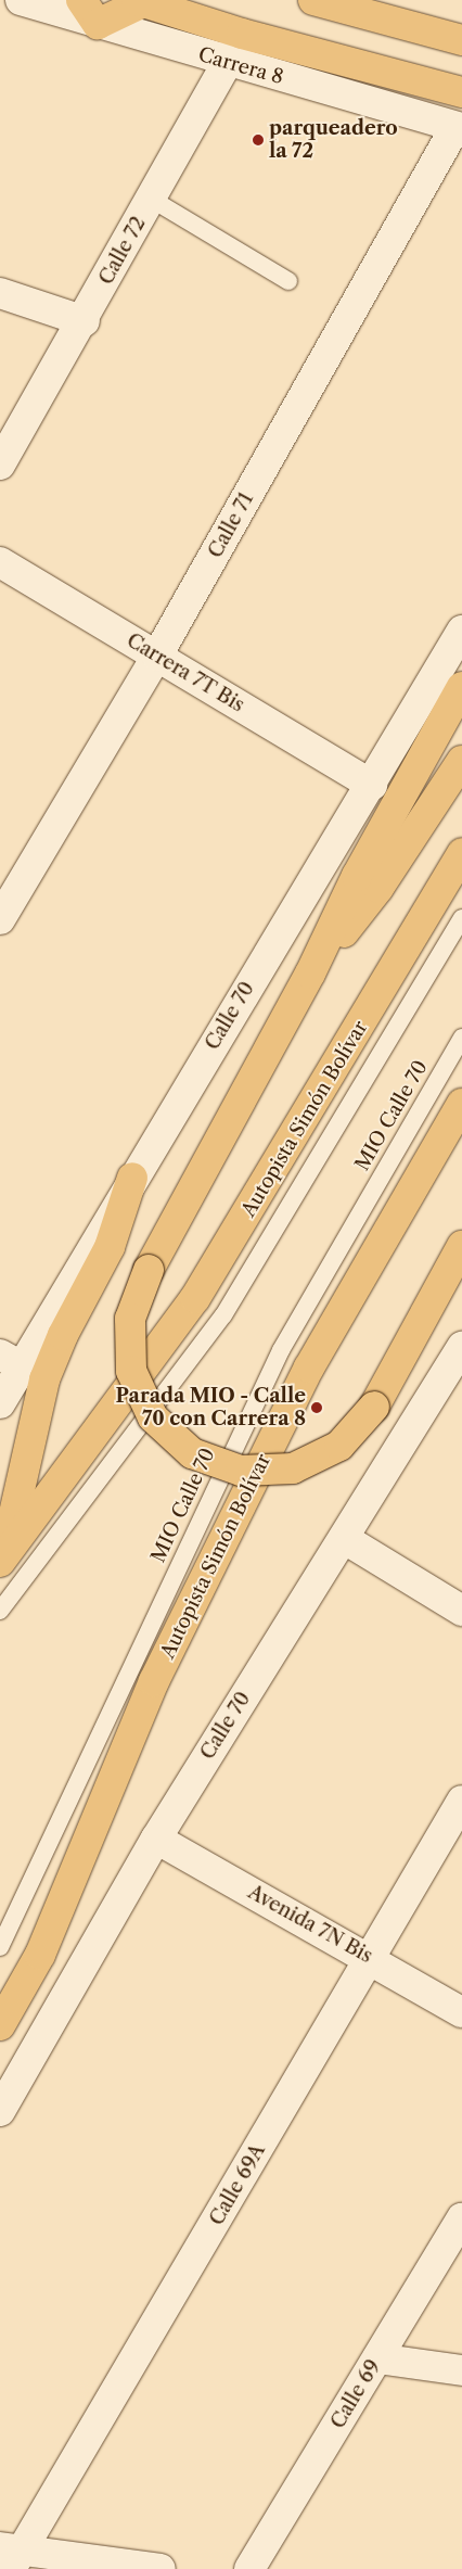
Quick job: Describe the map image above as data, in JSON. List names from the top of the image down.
{
  "streets": {
    "main road": ["Carrera 8", "Autopista Simón Bolívar"],
    "street": [
      "Calle 72",
      "Calle 71",
      "Carrera 7T Bis",
      "Calle 70",
      "Avenida 7N Bis",
      "Calle 69A",
      "Calle 69"
    ],
    "lane": ["MIO Calle 70"]
  },
  "crossings": [
    ["Carrera 8", "Calle 72"],
    ["Carrera 8", "Calle 71"],
    ["Calle 71", "Carrera 7T Bis"],
    ["Carrera 7T Bis", "Calle 70"],
    ["Calle 70", "Avenida 7N Bis"],
    ["Avenida 7N Bis", "Calle 69A"]
  ],
  "places": ["parqueadero la 72", "Parada MIO - Calle 70 con Carrera 8"]
}
